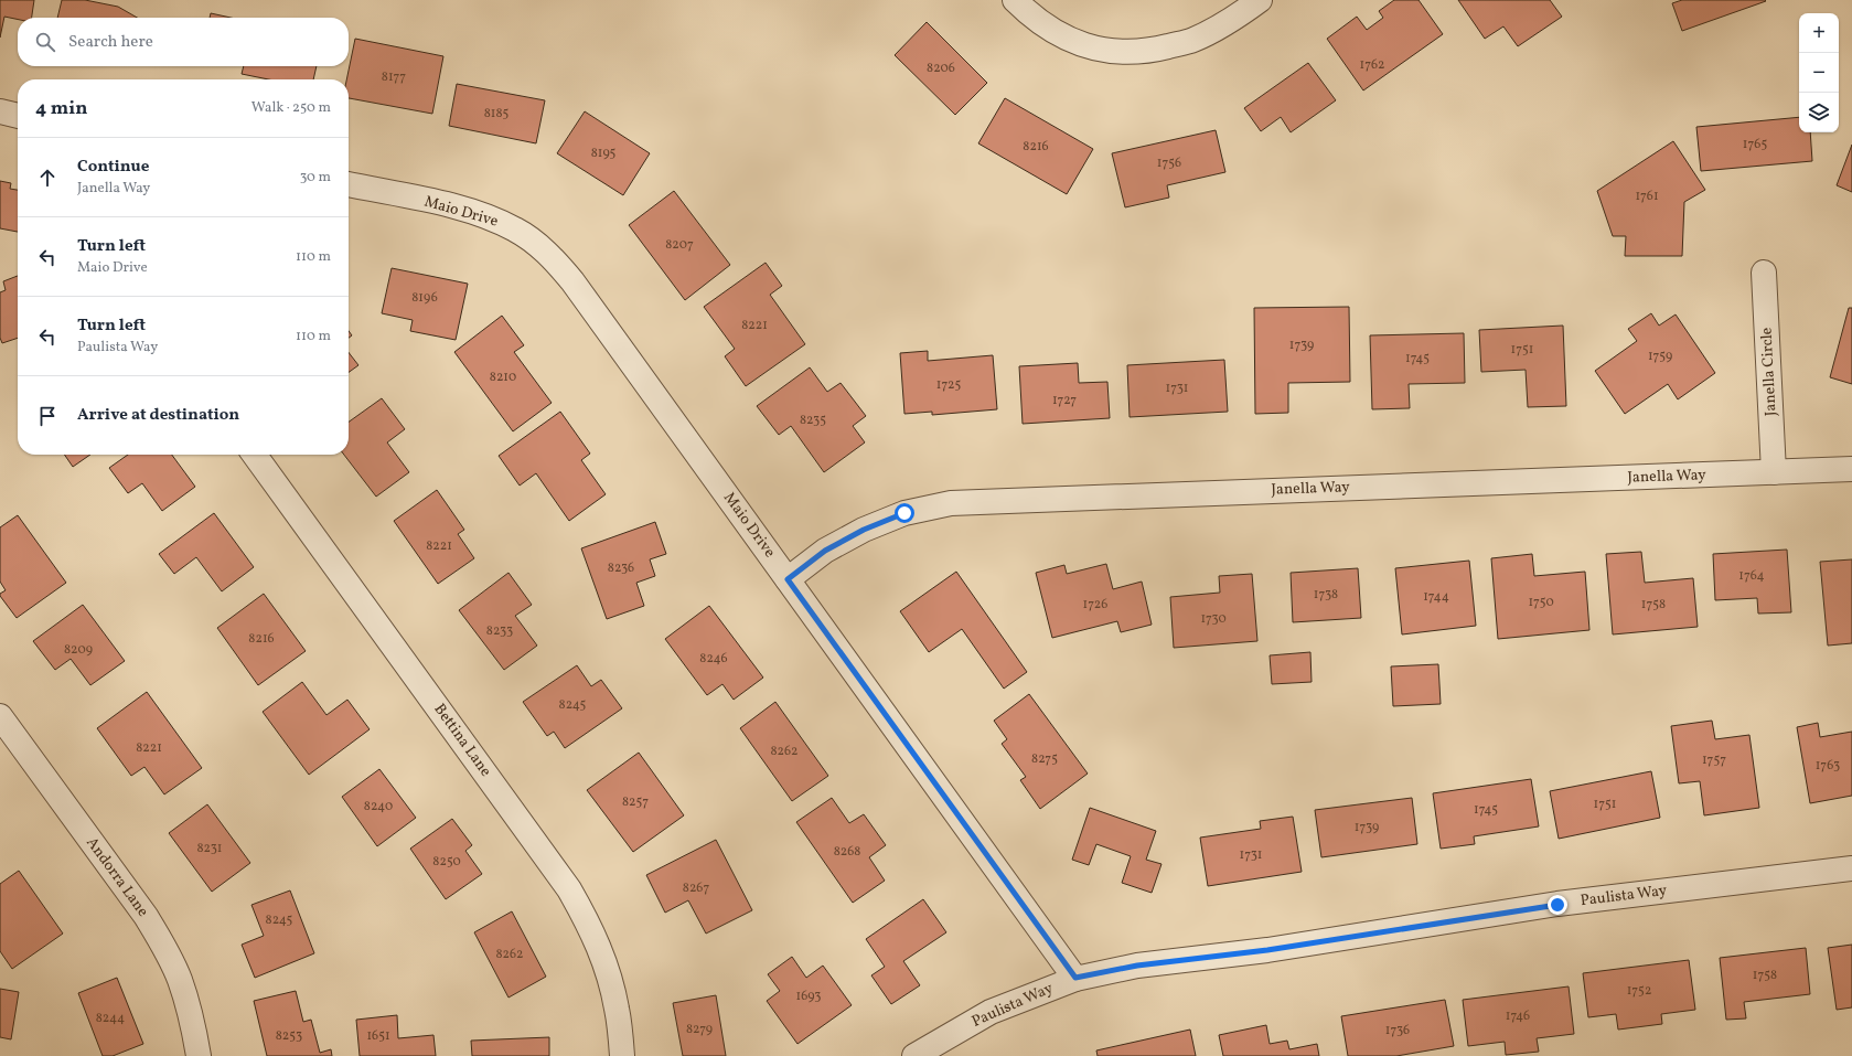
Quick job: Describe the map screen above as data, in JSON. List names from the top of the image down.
{
  "streets": {
    "street": [
      "Maio Drive",
      "Janella Circle",
      "Janella Way",
      "Bettina Lane",
      "Andorra Lane",
      "Paulista Way"
    ]
  },
  "crossings": [
    ["Maio Drive", "Janella Way"],
    ["Maio Drive", "Paulista Way"],
    ["Janella Circle", "Janella Way"]
  ],
  "house_numbers": [
    "1762",
    "8206",
    "8177",
    "8185",
    "1765",
    "8216",
    "8195",
    "1756",
    "1761",
    "8207",
    "8196",
    "8221",
    "1739",
    "1751",
    "1759",
    "1745",
    "8210",
    "1725",
    "1731",
    "1727",
    "8235",
    "8221",
    "8236",
    "1764",
    "1738",
    "1744",
    "1750",
    "1726",
    "1758",
    "1730",
    "8233",
    "8216",
    "8209",
    "8246",
    "8245",
    "8221",
    "8262",
    "8275",
    "1757",
    "1763",
    "8257",
    "1751",
    "8240",
    "1745",
    "1739",
    "8231",
    "8268",
    "1731",
    "8250",
    "8267",
    "8245",
    "8262",
    "1758",
    "1752",
    "1693",
    "1746",
    "8244",
    "8279",
    "1736",
    "8253",
    "1651"
  ],
  "page": {
    "map_buttons": ["+", "−"],
    "search": "Search here",
    "heading": ["4 min", "Walk · 250 m"],
    "list": [
      ["Continue", "Janella Way", "30 m"],
      ["Turn left", "Maio Drive", "110 m"],
      ["Turn left", "Paulista Way", "110 m"],
      "Arrive at destination"
    ]
  }
}
